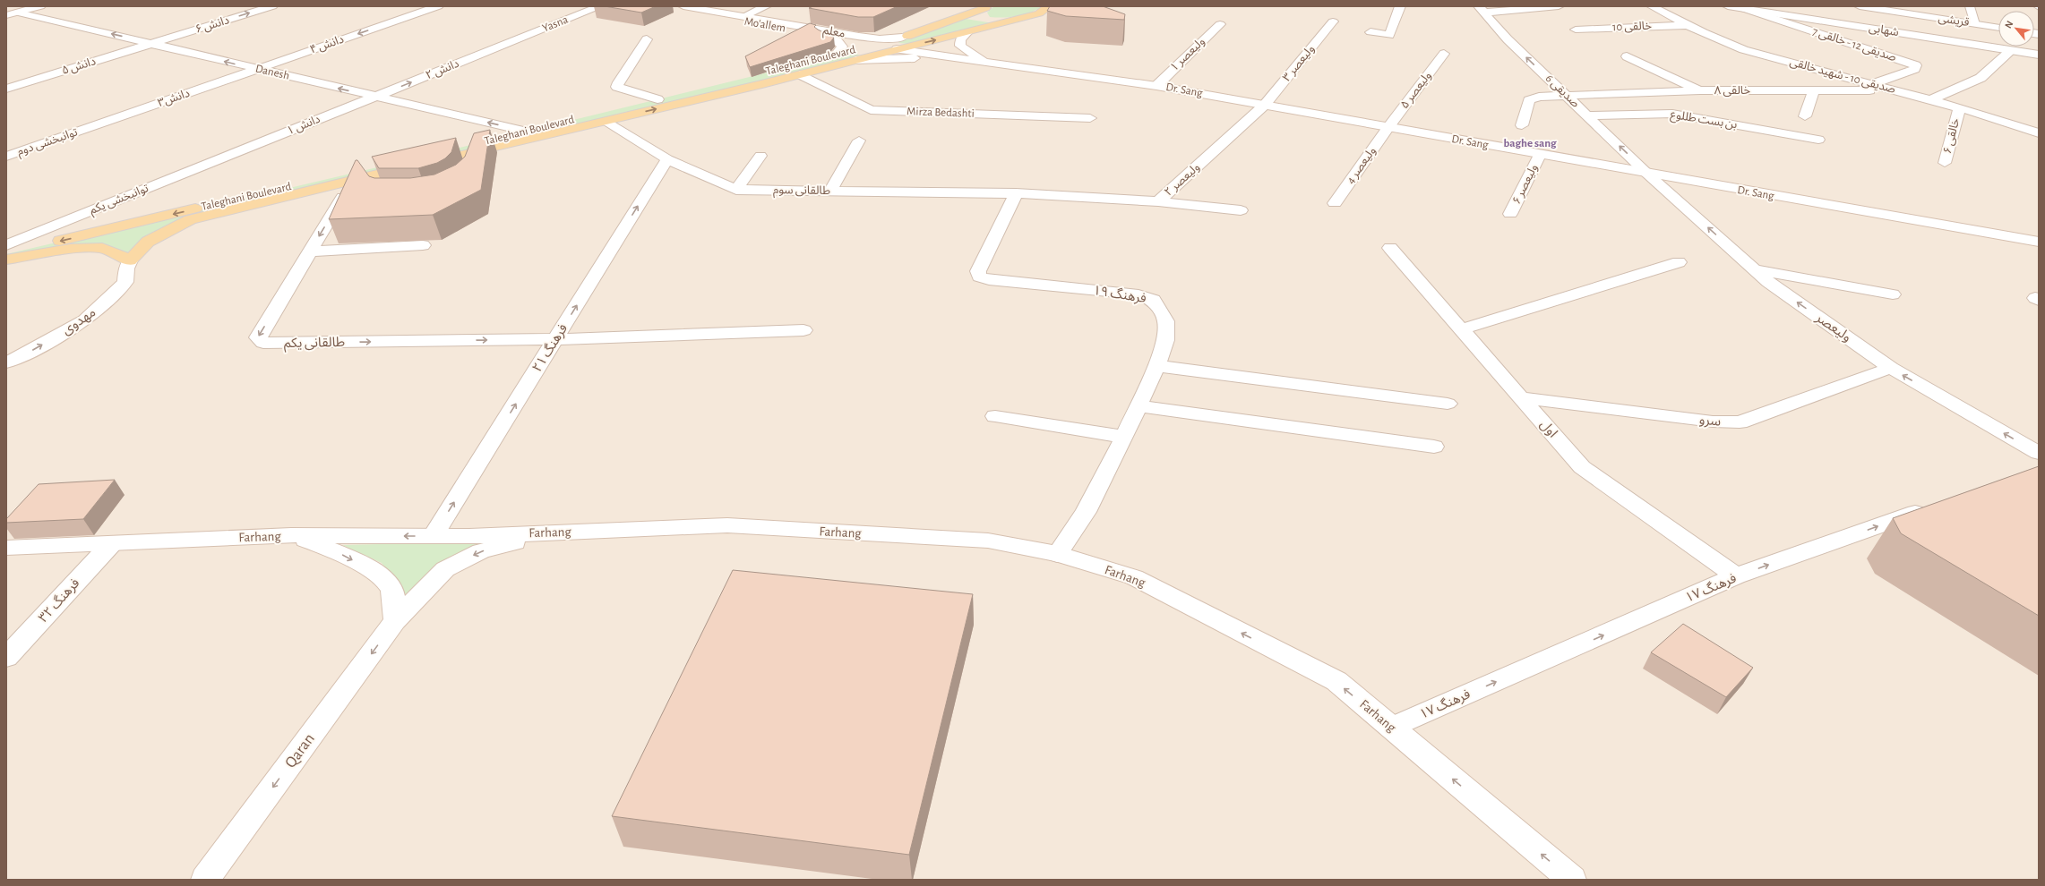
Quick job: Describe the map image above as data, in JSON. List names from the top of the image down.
{
  "streets": {
    "main road": ["Taleghani Boulevard"],
    "street": [
      "قریشی",
      "Yasna",
      "دانش ۶",
      "Mo'allem",
      "خالقی 10",
      "شهابی",
      "معلم",
      "دانش ۴",
      "صدیقی 12 - خالقی 7",
      "ولیعصر ١",
      "ولیعصر ٣",
      "دانش ۵",
      "دانش ٢",
      "Danesh",
      "صدیقی 10 - شهید خالقی",
      "Dr. Sang",
      "ولیعصر ۵",
      "خالقی ۸",
      "صدیقی 6",
      "دانش٣",
      "Mirza Bedashti",
      "بن بست طللوع",
      "دانش ١",
      "خالقی ۶",
      "توانبخشی دوم",
      "ولیعصر 4",
      "ولیعصر ٢",
      "ولیعصر ۶",
      "طالقانی سوم",
      "توانبخشی یکم",
      "فرهنگ ۱۹",
      "مهدوی",
      "ولیعصر",
      "طالقانی یکم",
      "فرهنگ ۲۱",
      "سرو",
      "اول",
      "Farhang",
      "فرهنگ ۱۷",
      "فرهنگ ۳۲",
      "Qaran"
    ]
  },
  "crossings": [
    ["Yasna", "دانش ٢"],
    ["دانش ۶", "دانش ۵"],
    ["دانش ۶", "Danesh"],
    ["Mo'allem", "معلم"],
    ["Mo'allem", "Taleghani Boulevard"],
    ["خالقی 10", "صدیقی 10 - شهید خالقی"],
    ["شهابی", "صدیقی 12 - خالقی 7"],
    ["معلم", "Taleghani Boulevard"],
    ["معلم", "Dr. Sang"],
    ["دانش ۴", "Danesh"],
    ["دانش ۴", "دانش٣"],
    ["صدیقی 12 - خالقی 7", "صدیقی 10 - شهید خالقی"],
    ["ولیعصر ١", "Dr. Sang"],
    ["Taleghani Boulevard", "Danesh"],
    ["Taleghani Boulevard", "Dr. Sang"],
    ["Taleghani Boulevard", "Mirza Bedashti"],
    ["Taleghani Boulevard", "طالقانی سوم"],
    ["Taleghani Boulevard", "توانبخشی یکم"],
    ["Taleghani Boulevard", "مهدوی"],
    ["Taleghani Boulevard", "طالقانی یکم"],
    ["ولیعصر ٣", "Dr. Sang"],
    ["ولیعصر ٣", "ولیعصر ٢"],
    ["دانش ۵", "Danesh"],
    ["دانش ٢", "Danesh"],
    ["دانش ٢", "دانش ١"],
    ["Danesh", "دانش٣"],
    ["Danesh", "دانش ١"],
    ["صدیقی 10 - شهید خالقی", "خالقی ۸"],
    ["صدیقی 10 - شهید خالقی", "خالقی ۶"],
    ["Dr. Sang", "ولیعصر ۵"],
    ["Dr. Sang", "صدیقی 6"],
    ["Dr. Sang", "ولیعصر 4"],
    ["Dr. Sang", "ولیعصر ٢"],
    ["Dr. Sang", "ولیعصر ۶"],
    ["Dr. Sang", "ولیعصر"],
    ["ولیعصر ۵", "ولیعصر 4"],
    ["خالقی ۸", "صدیقی 6"],
    ["صدیقی 6", "بن بست طللوع"],
    ["صدیقی 6", "ولیعصر"],
    ["دانش٣", "توانبخشی دوم"],
    ["دانش ١", "توانبخشی یکم"],
    ["ولیعصر ٢", "طالقانی سوم"],
    ["ولیعصر ٢", "فرهنگ ۱۹"],
    ["طالقانی سوم", "فرهنگ ۱۹"],
    ["طالقانی سوم", "فرهنگ ۲۱"],
    ["فرهنگ ۱۹", "Farhang"],
    ["ولیعصر", "سرو"],
    ["طالقانی یکم", "فرهنگ ۲۱"],
    ["فرهنگ ۲۱", "Farhang"],
    ["سرو", "اول"],
    ["اول", "فرهنگ ۱۷"],
    ["Farhang", "فرهنگ ۱۷"],
    ["Farhang", "فرهنگ ۳۲"],
    ["Farhang", "Qaran"]
  ],
  "one_way": [
    "دانش ۶",
    "دانش ۴",
    "دانش ٢",
    "Danesh",
    "مهدوی",
    "ولیعصر",
    "فرهنگ ۲۱",
    "Farhang",
    "فرهنگ ۱۷",
    "Qaran"
  ],
  "districts": ["baghe sang"],
  "north": "top left"
}
